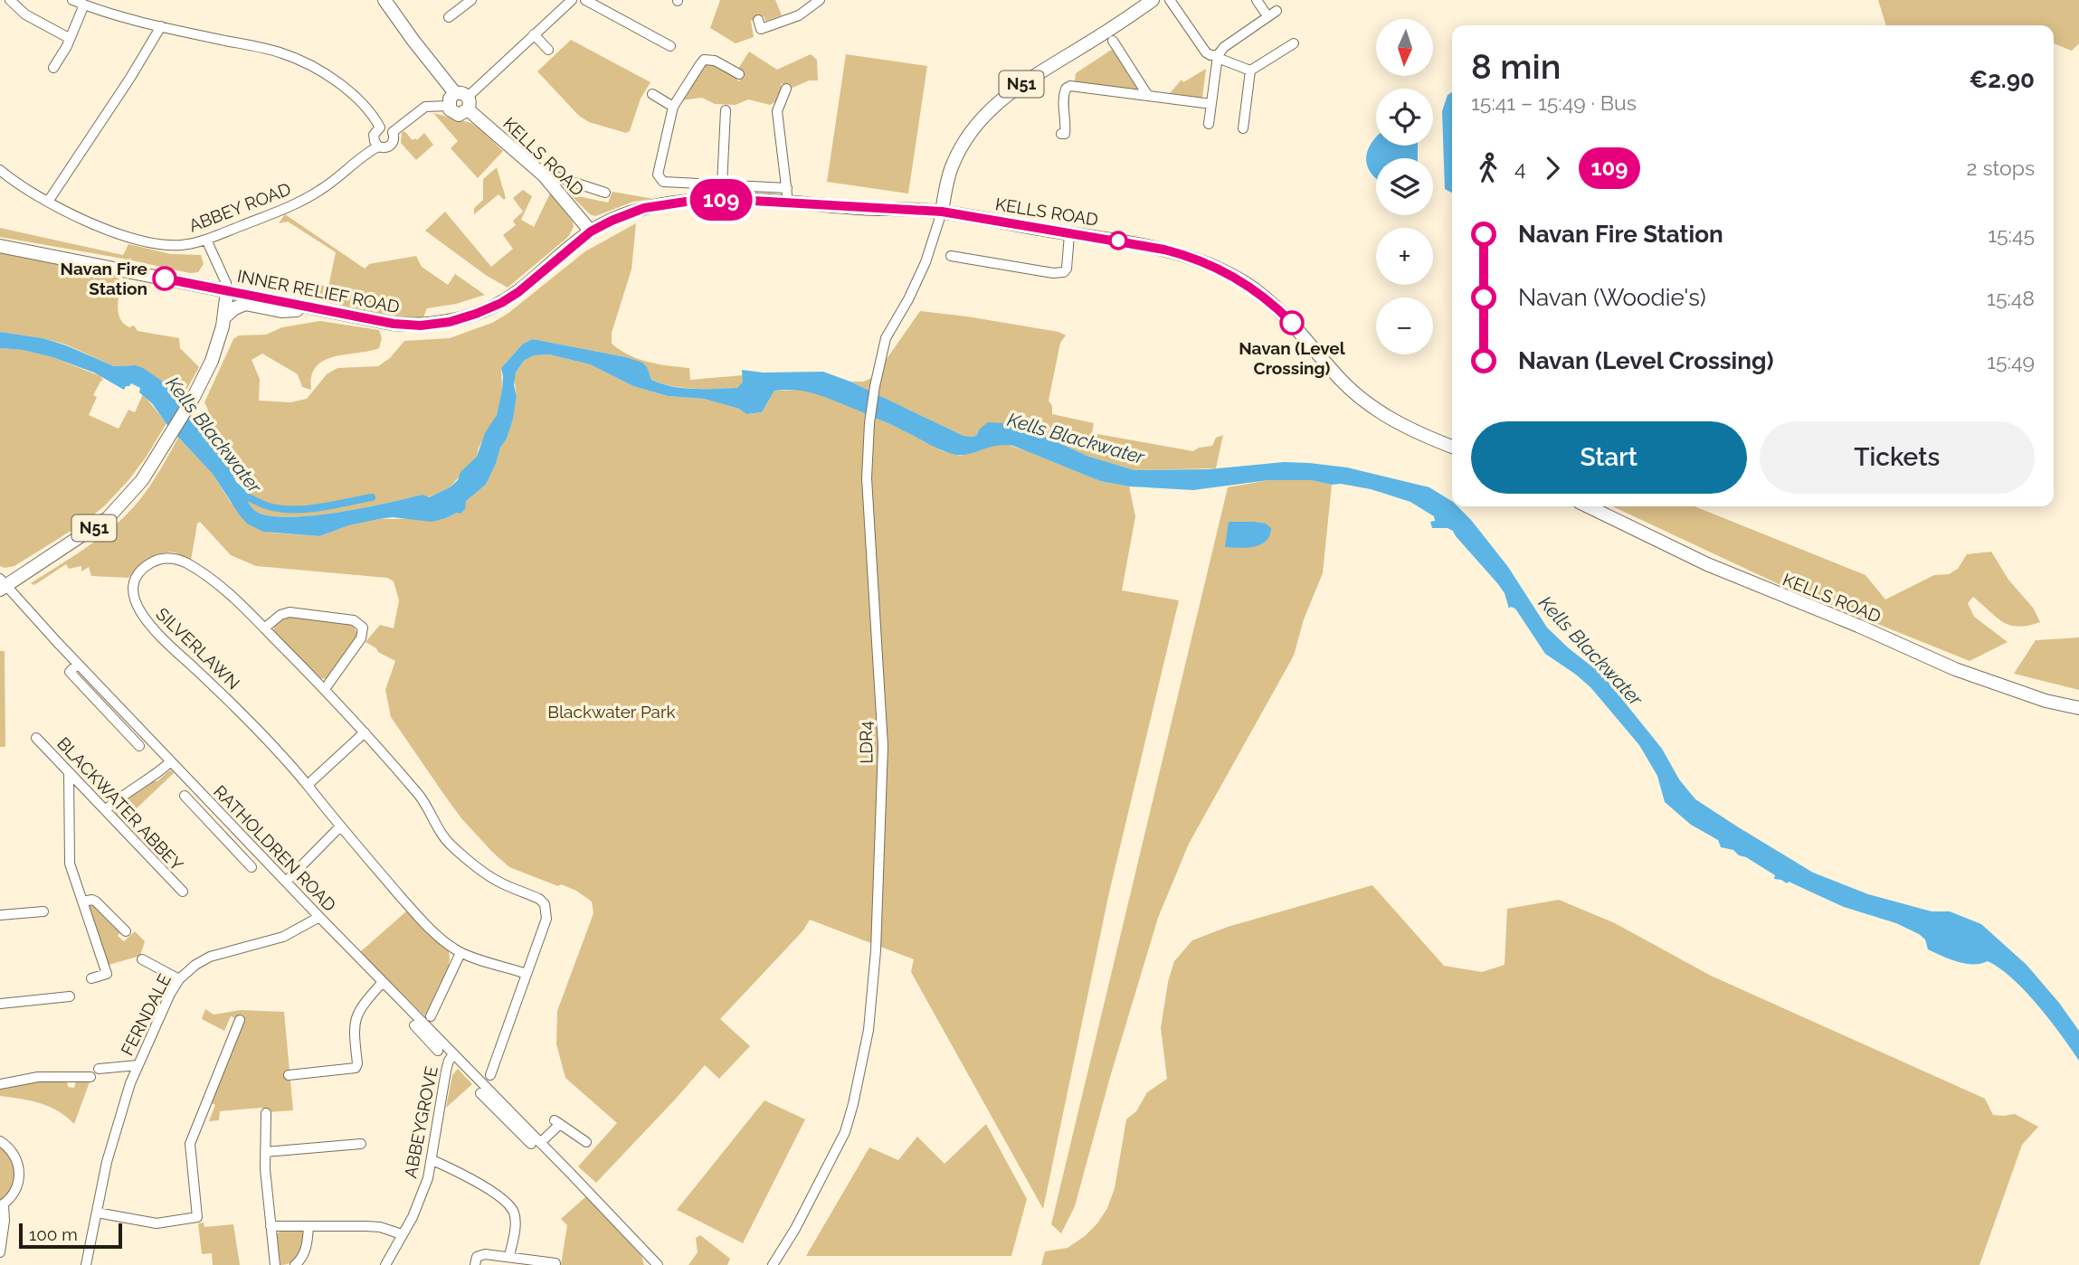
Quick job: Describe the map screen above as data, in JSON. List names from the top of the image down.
{
  "streets": {
    "main road": ["N51", "KELLS ROAD", "INNER RELIEF ROAD"],
    "street": [
      "ABBEY ROAD",
      "SILVERLAWN",
      "LDR4",
      "BLACKWATER ABBEY",
      "RATHOLDREN ROAD",
      "FERNDALE",
      "ABBEYGROVE"
    ]
  },
  "crossings": [
    ["N51", "KELLS ROAD"],
    ["N51", "INNER RELIEF ROAD"],
    ["N51", "LDR4"],
    ["N51", "RATHOLDREN ROAD"],
    ["KELLS ROAD", "INNER RELIEF ROAD"],
    ["KELLS ROAD", "LDR4"],
    ["INNER RELIEF ROAD", "LDR4"],
    ["RATHOLDREN ROAD", "FERNDALE"],
    ["RATHOLDREN ROAD", "ABBEYGROVE"]
  ],
  "water": ["Kells Blackwater"],
  "parks": ["Blackwater Park"],
  "places": ["Navan Fire Station", "Navan (Level Crossing)"],
  "lines": ["bus line 109"],
  "scale_bar": "100 m",
  "north": "bottom",
  "page": {
    "on_map": "109",
    "map_buttons": ["+", "−"],
    "heading": ["8 min", "15:41 – 15:49 · Bus", "€2.90"],
    "legs": ["4", "109", "2 stops"],
    "list": [
      {
        "name": "Navan Fire Station",
        "value": "15:45"
      },
      {
        "name": "Navan (Woodie's)",
        "value": "15:48"
      },
      {
        "name": "Navan (Level Crossing)",
        "value": "15:49"
      }
    ],
    "buttons": ["Start", "Tickets"],
    "scale": "100 m"
  }
}
